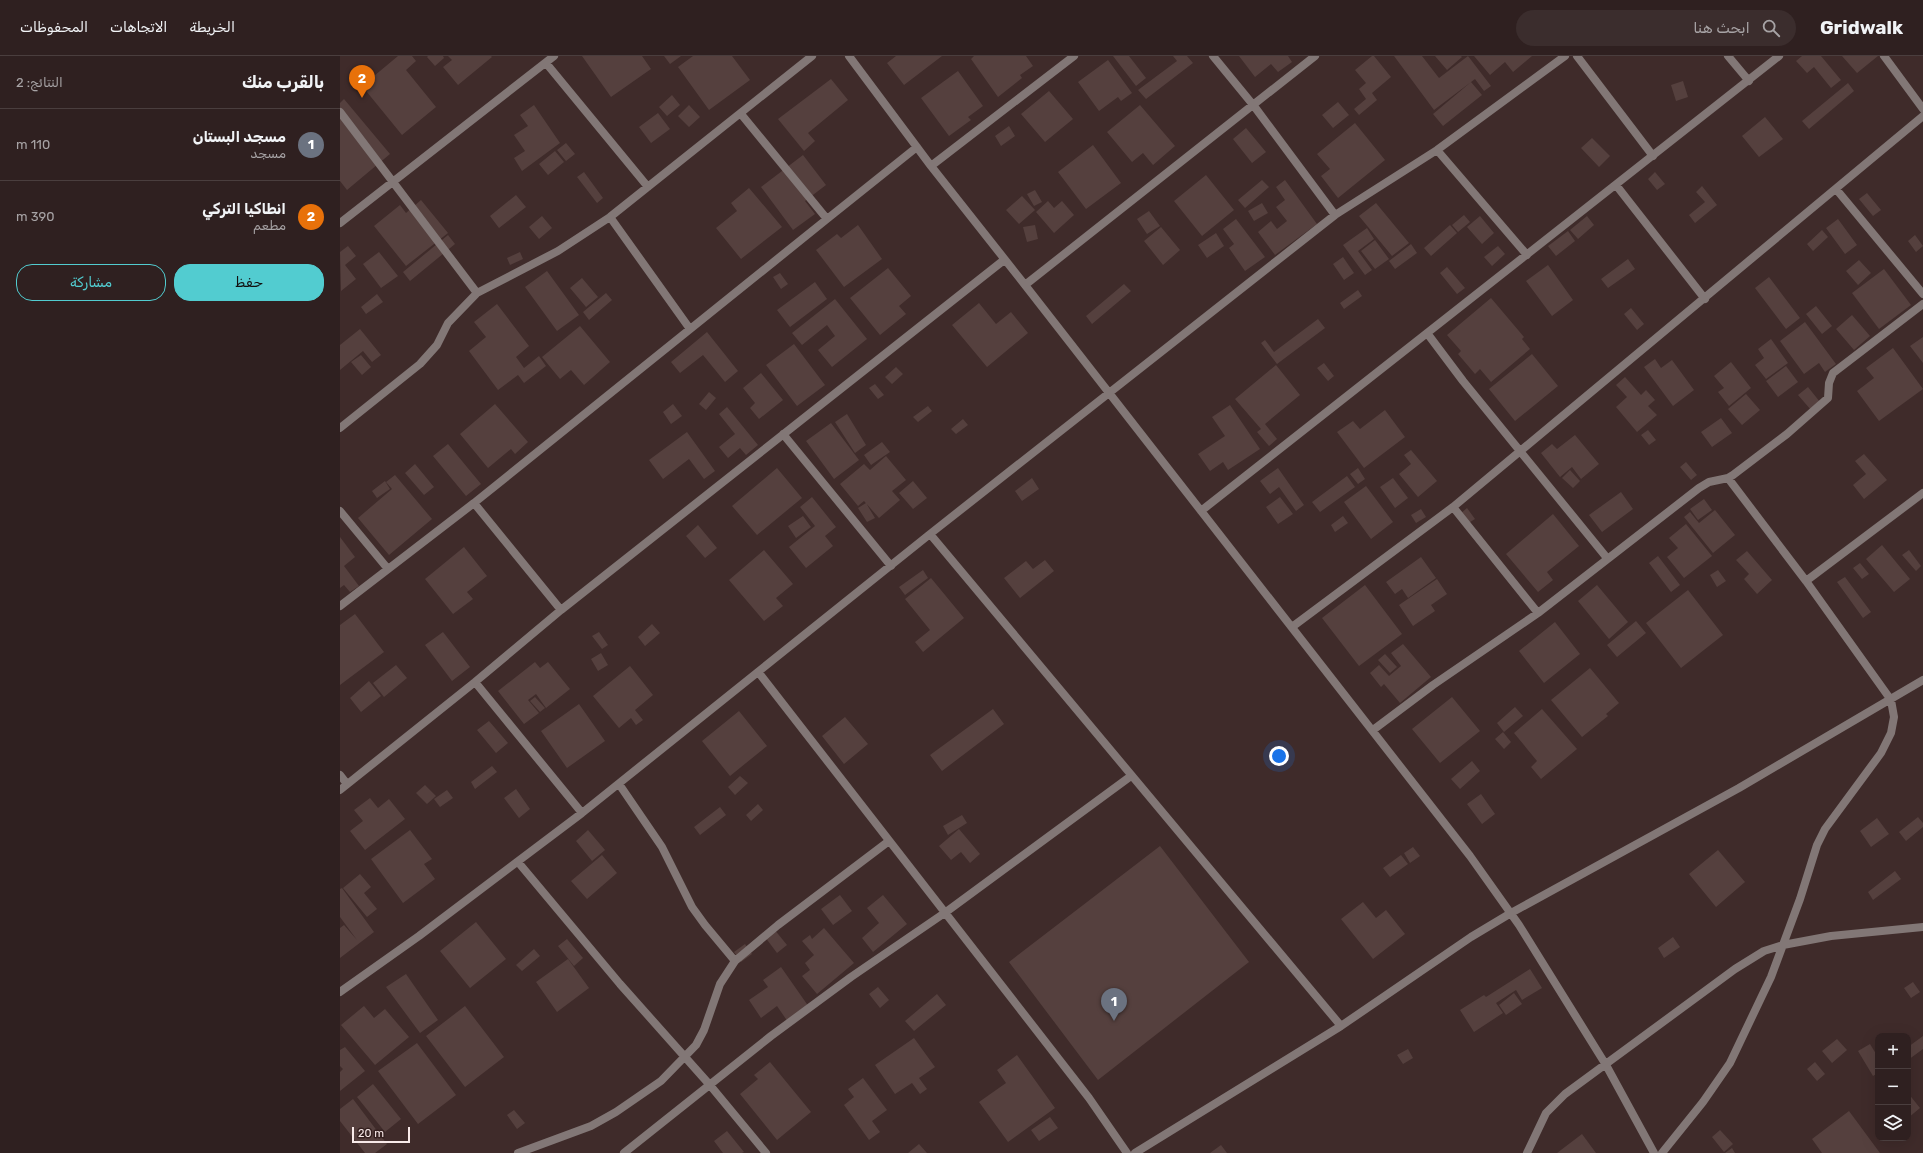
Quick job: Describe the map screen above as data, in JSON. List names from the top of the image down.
{
  "scale_bar": "20 m",
  "page": {
    "header": "Gridwalk",
    "search": "ابحث هنا",
    "nav": ["الخريطة", "الاتجاهات", "المحفوظات"],
    "heading": ["بالقرب منك", "النتائج: 2"],
    "pins": ["2", "1"],
    "list": [
      {
        "mark": "1",
        "name": "مسجد البستان",
        "note": "مسجد",
        "value": "110 m"
      },
      {
        "mark": "2",
        "name": "انطاكيا التركي",
        "note": "مطعم",
        "value": "390 m"
      }
    ],
    "buttons": ["حفظ", "مشاركة"],
    "map_buttons": ["+", "−"],
    "scale": "20 m"
  }
}
